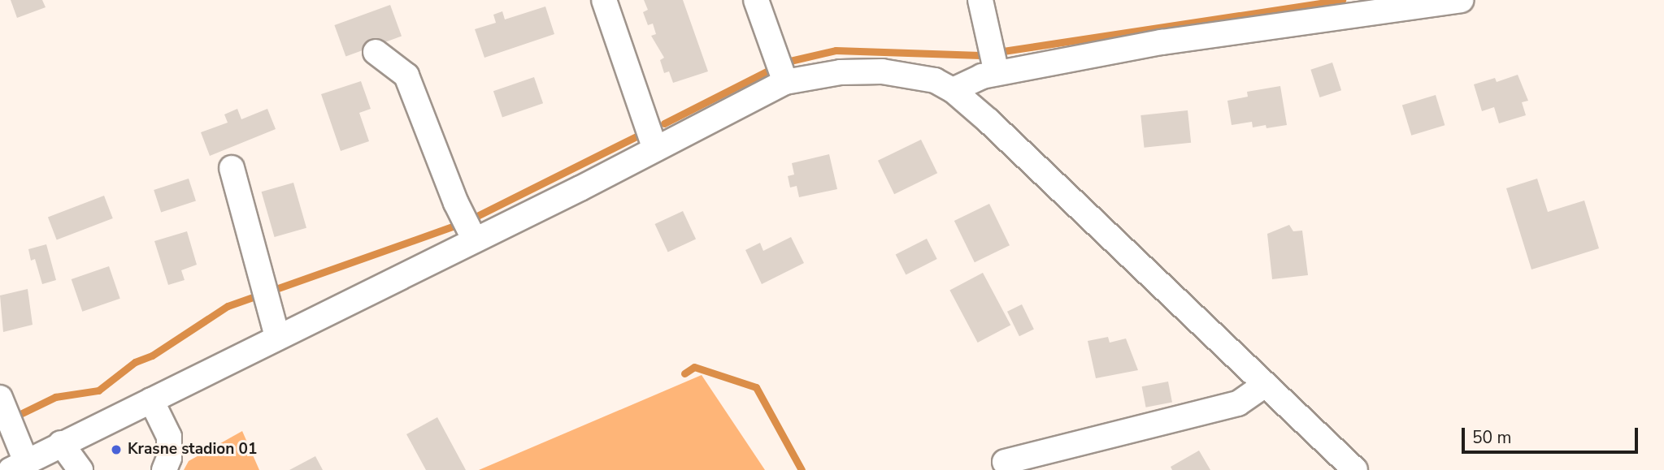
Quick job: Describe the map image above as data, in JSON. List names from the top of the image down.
{
  "places": ["Krasne stadion 01"],
  "scale_bar": "50 m"
}
